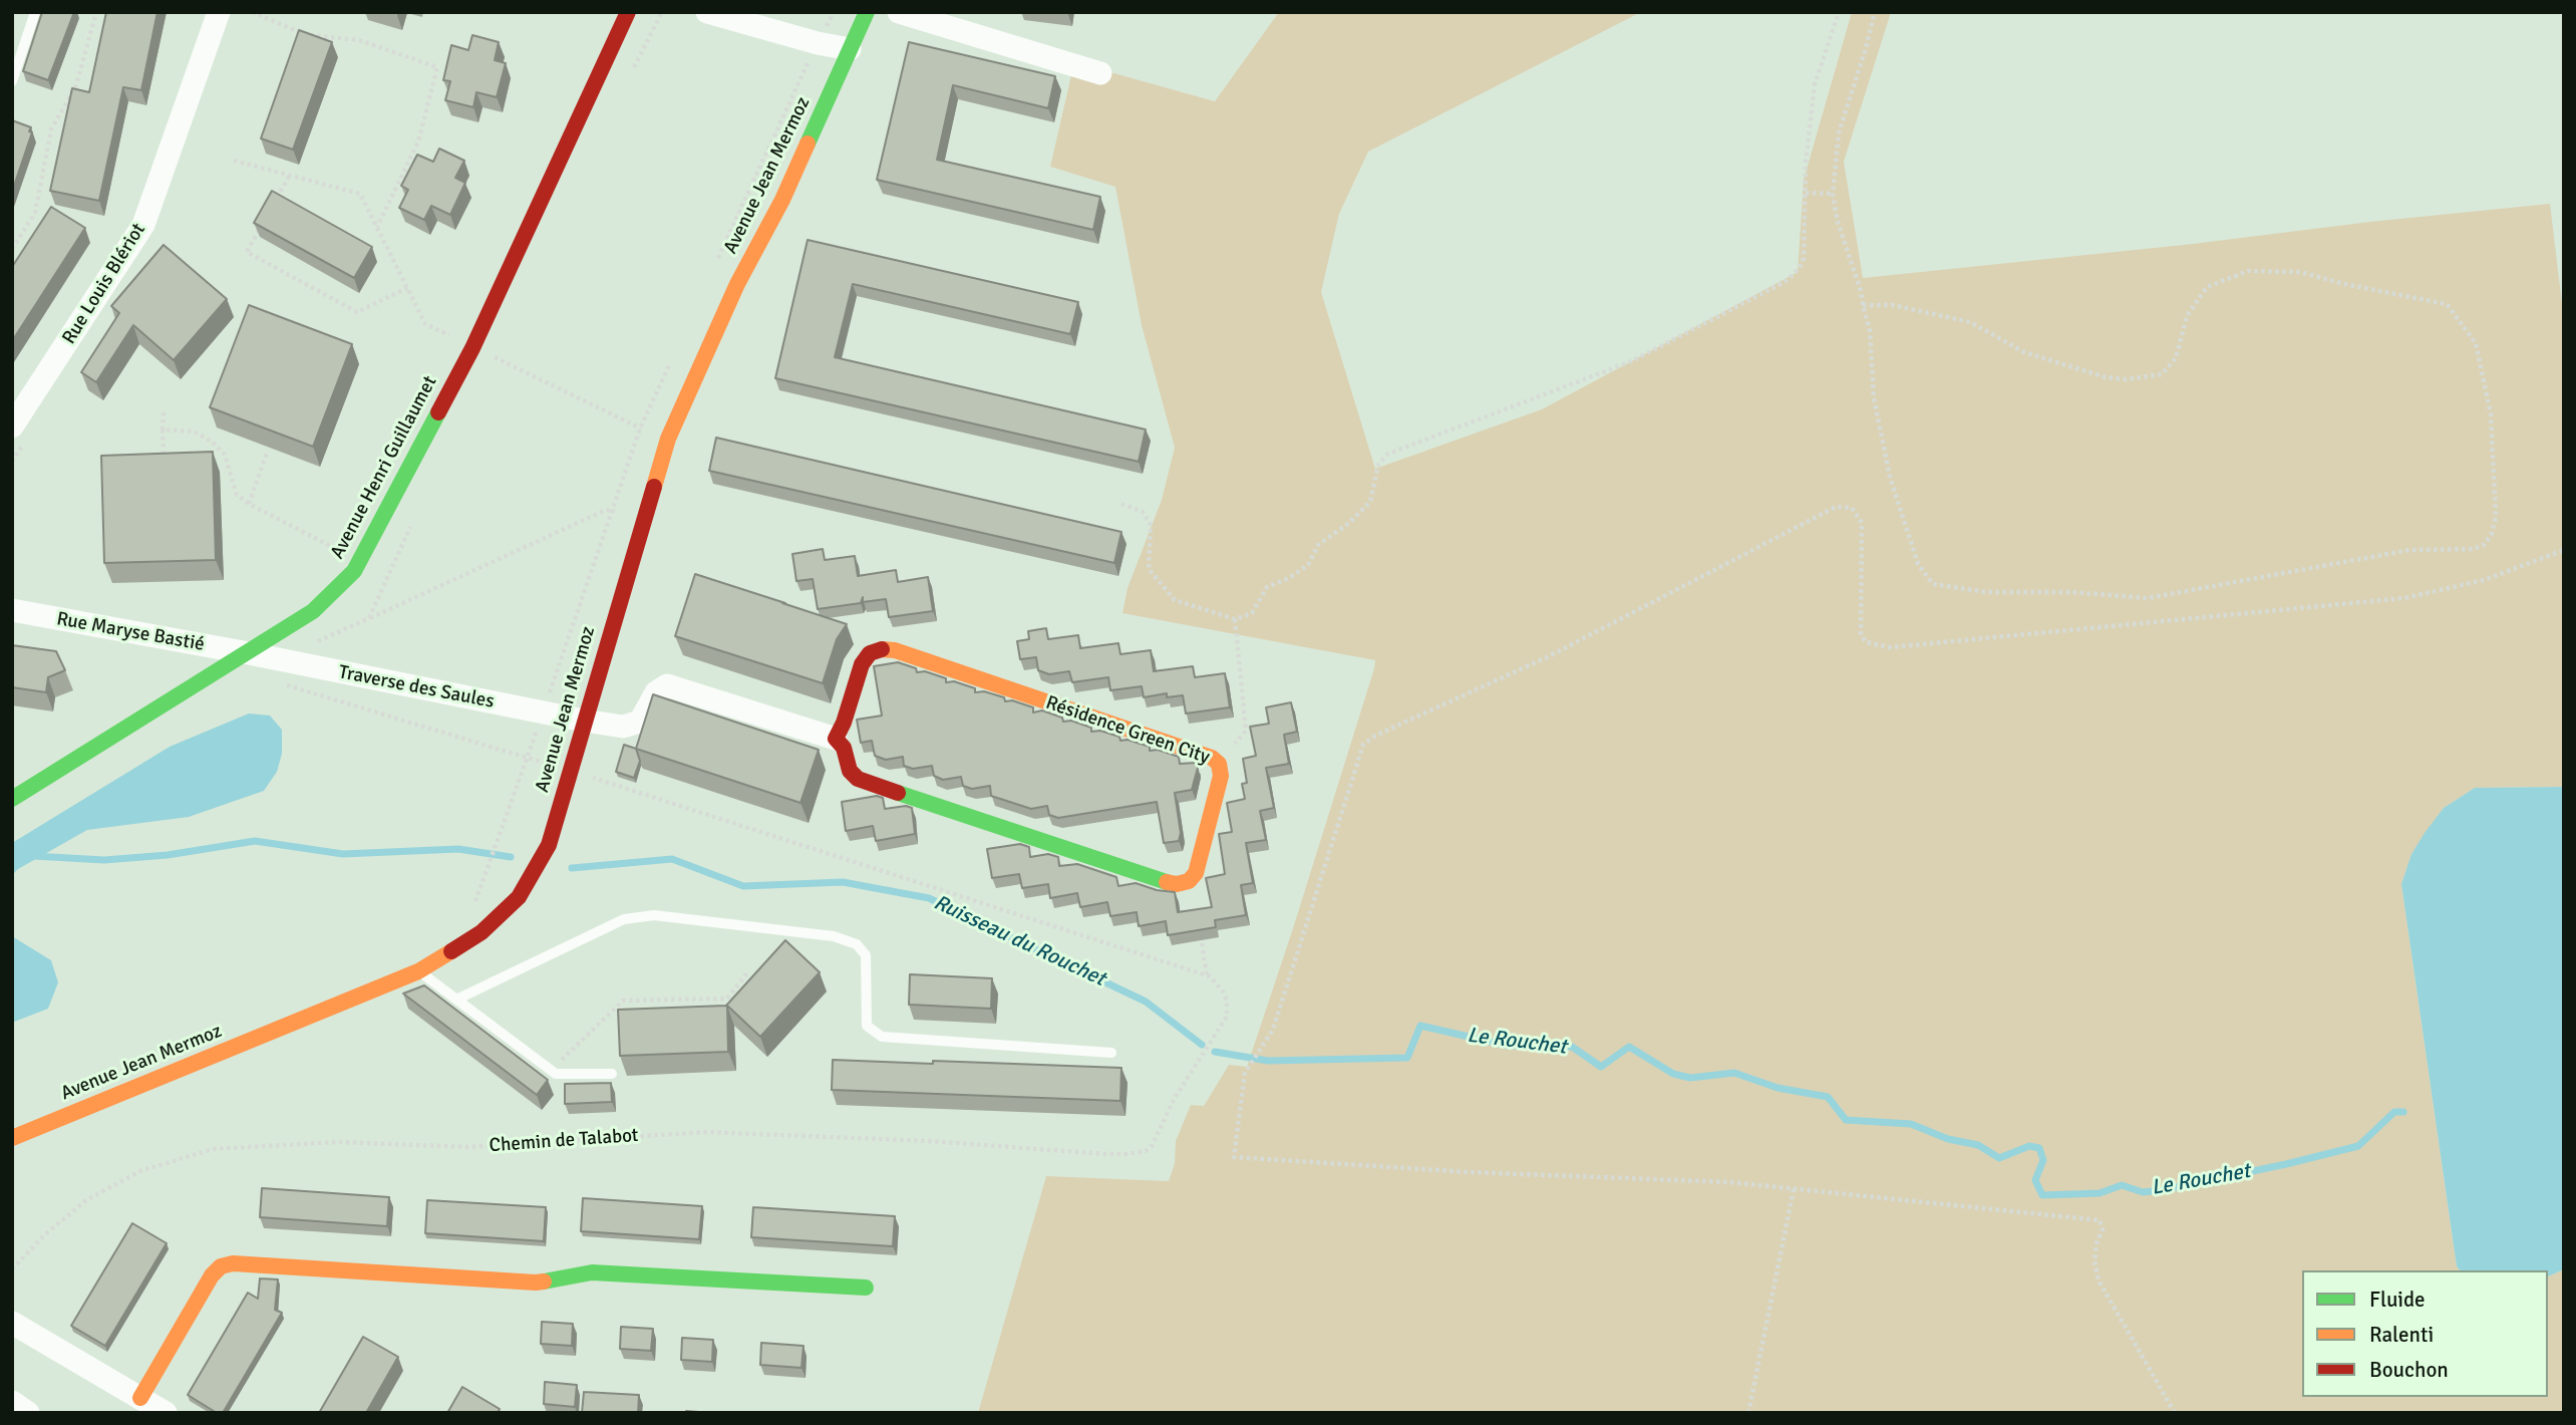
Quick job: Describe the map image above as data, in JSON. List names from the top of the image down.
{
  "streets": {
    "street": [
      "Avenue Jean Mermoz",
      "Rue Louis Blériot",
      "Avenue Henri Guillaumet",
      "Rue Maryse Bastié",
      "Traverse des Saules",
      "Résidence Green City"
    ],
    "path": ["Chemin de Talabot"]
  },
  "crossings": [
    ["Avenue Jean Mermoz", "Traverse des Saules"],
    ["Avenue Henri Guillaumet", "Rue Maryse Bastié"],
    ["Avenue Henri Guillaumet", "Traverse des Saules"],
    ["Rue Maryse Bastié", "Traverse des Saules"]
  ],
  "water": ["Ruisseau du Rouchet", "Le Rouchet"],
  "legend": ["Fluide", "Ralenti", "Bouchon"]
}
